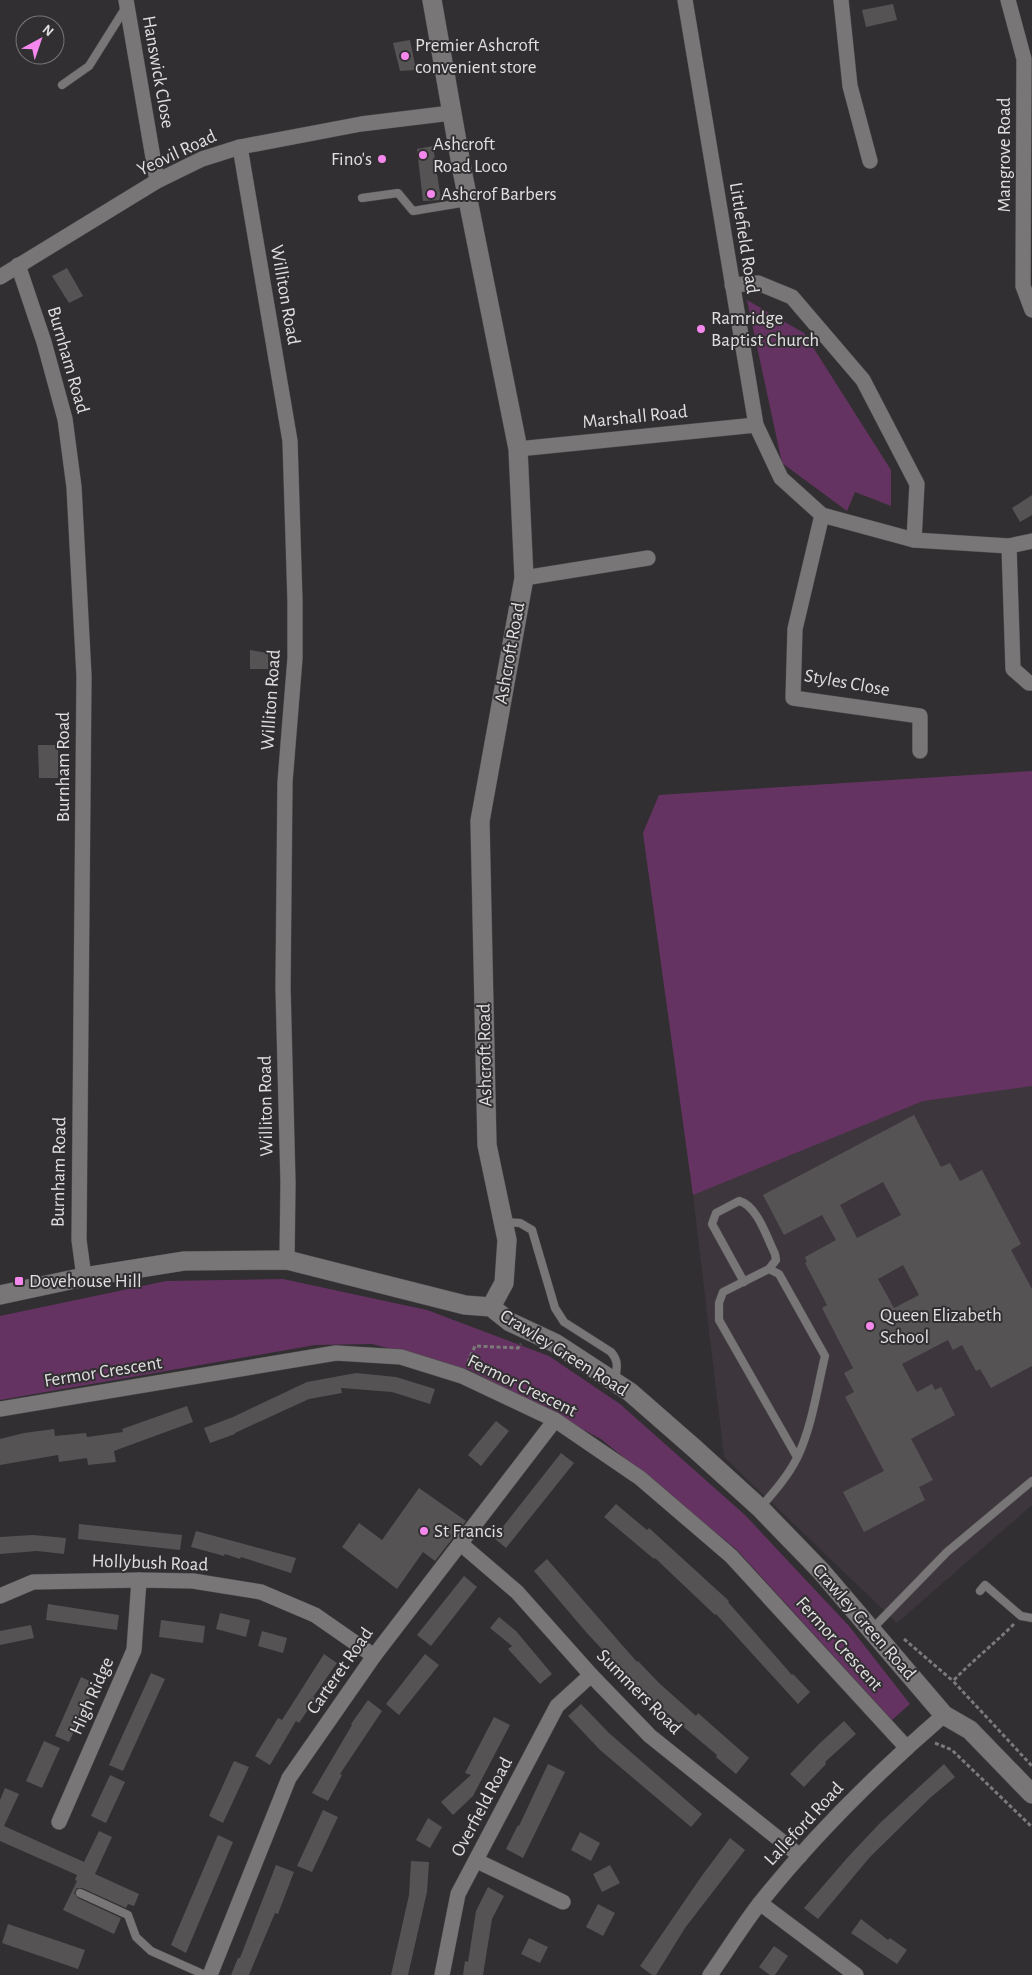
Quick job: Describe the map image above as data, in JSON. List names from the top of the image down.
{
  "streets": {
    "street": [
      "Hanswick Close",
      "Yeovil Road",
      "Mangrove Road",
      "Littlefield Road",
      "Williton Road",
      "Burnham Road",
      "Marshall Road",
      "Ashcroft Road",
      "Styles Close",
      "Crawley Green Road",
      "Fermor Crescent",
      "Hollybush Road",
      "Carteret Road",
      "Summers Road",
      "High Ridge",
      "Overfield Road",
      "Lalleford Road"
    ]
  },
  "crossings": [
    ["Hanswick Close", "Yeovil Road"],
    ["Yeovil Road", "Williton Road"],
    ["Yeovil Road", "Burnham Road"],
    ["Yeovil Road", "Ashcroft Road"],
    ["Littlefield Road", "Marshall Road"],
    ["Littlefield Road", "Styles Close"],
    ["Williton Road", "Crawley Green Road"],
    ["Burnham Road", "Crawley Green Road"],
    ["Marshall Road", "Ashcroft Road"],
    ["Ashcroft Road", "Crawley Green Road"],
    ["Crawley Green Road", "Lalleford Road"],
    ["Fermor Crescent", "Carteret Road"],
    ["Fermor Crescent", "Lalleford Road"],
    ["Hollybush Road", "Carteret Road"],
    ["Hollybush Road", "High Ridge"],
    ["Carteret Road", "Summers Road"],
    ["Summers Road", "Overfield Road"],
    ["Summers Road", "Lalleford Road"]
  ],
  "places": {
    "other": [
      "Premier Ashcroft convenient store",
      "Ashcroft Road Loco",
      "Fino's",
      "Ashcrof Barbers",
      "Ramridge Baptist Church",
      "Queen Elizabeth School",
      "St Francis"
    ],
    "transit": ["Dovehouse Hill"]
  },
  "north": "top right"
}
